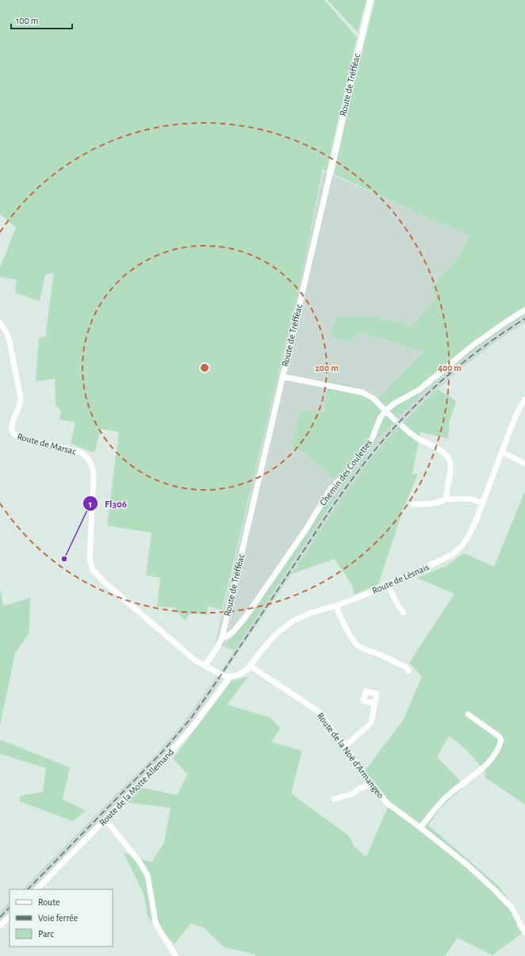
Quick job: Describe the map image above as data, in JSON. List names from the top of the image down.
{
  "streets": {
    "street": [
      "Route de Tréfféac",
      "Route de Marsac",
      "Chemin des Coulettes",
      "Route de Lèsnais",
      "Route de la Noë d'Armangeo",
      "Route de la Motte Allemand"
    ]
  },
  "crossings": [
    ["Route de Tréfféac", "Route de Marsac"],
    ["Route de Tréfféac", "Chemin des Coulettes"],
    ["Route de Lèsnais", "Route de la Noë d'Armangeo"],
    ["Route de Lèsnais", "Route de la Motte Allemand"]
  ],
  "places": ["Fl306"],
  "legend": ["Route", "Voie ferrée", "Parc"],
  "scale_bar": "100 m",
  "rings": ["200 m", "400 m"]
}
